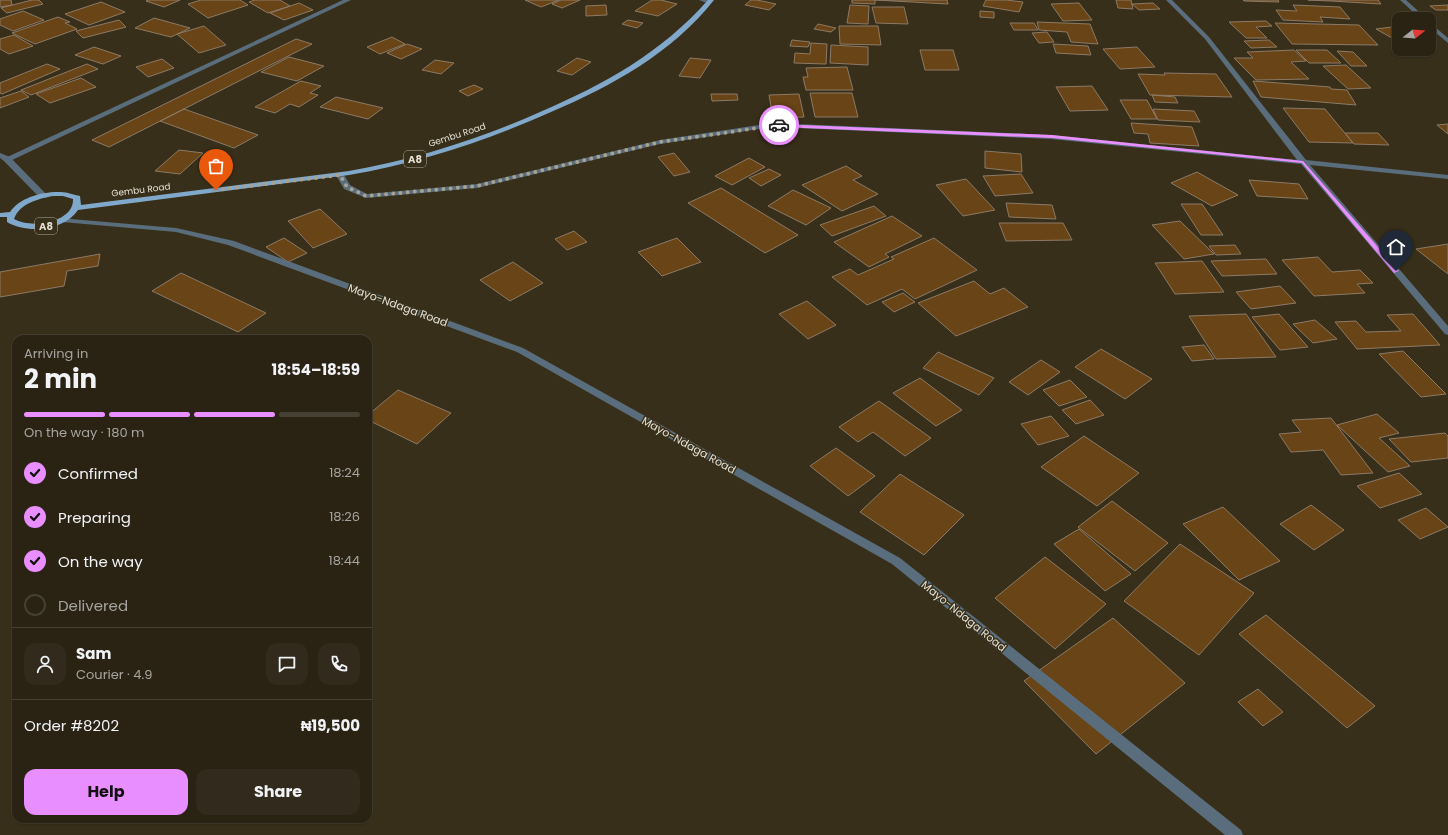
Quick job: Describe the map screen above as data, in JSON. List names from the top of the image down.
{
  "streets": {
    "main road": ["Gembu Road", "A8"],
    "street": ["Mayo-Ndaga Road"]
  },
  "crossings": [
    ["Gembu Road", "Mayo-Ndaga Road"]
  ],
  "north": "right",
  "page": {
    "heading": ["2 min", "Arriving in", "18:54–18:59"],
    "panel": [
      "Sam",
      "Courier · 4.9",
      "Order #8202",
      "₦19,500"
    ],
    "bar": "On the way · 180 m",
    "list": [
      ["Confirmed", "18:24"],
      ["Preparing", "18:26"],
      ["On the way", "18:44"],
      "Delivered"
    ],
    "buttons": ["Help", "Share"]
  }
}
